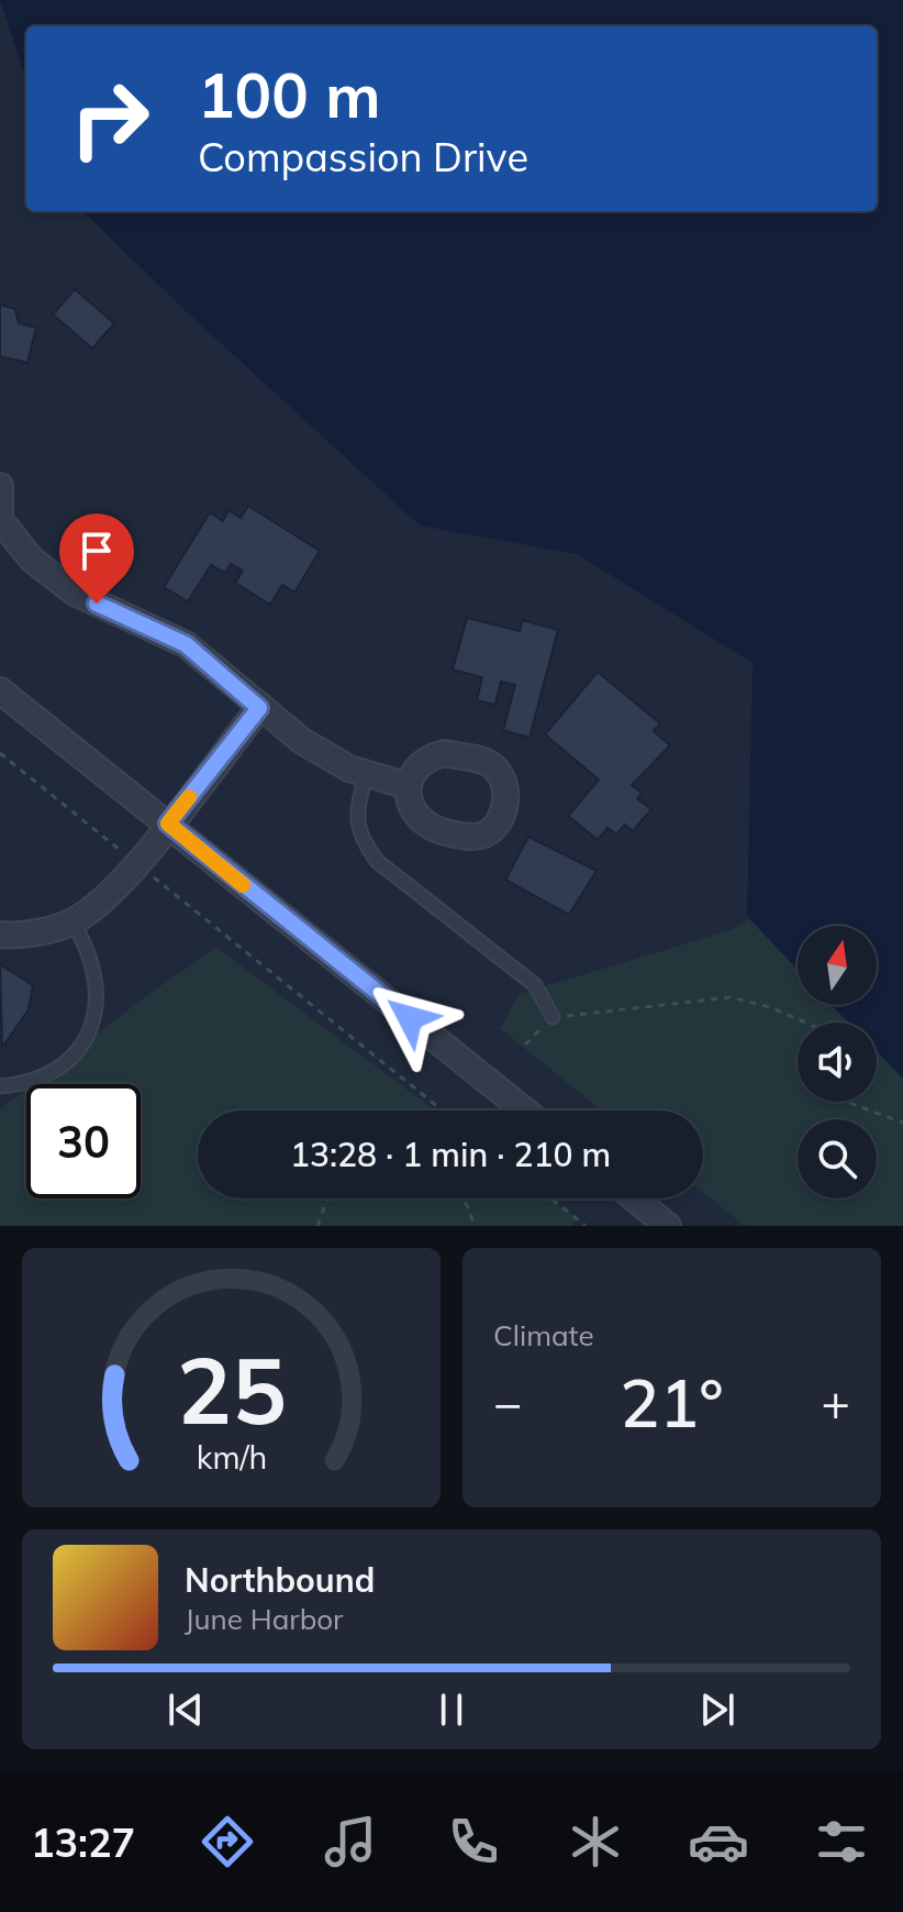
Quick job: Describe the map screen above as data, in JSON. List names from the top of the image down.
{
  "north": "top",
  "page": {
    "turn": ["100 m", "Compassion Drive"],
    "limit": "30",
    "trip": "13:28 · 1 min · 210 m",
    "tile": "Climate",
    "heat": ["−", "21°", "+"],
    "song": ["Northbound", "June Harbor"],
    "tabs": "13:27",
    "gauge": ["25", "km/h"]
  }
}
